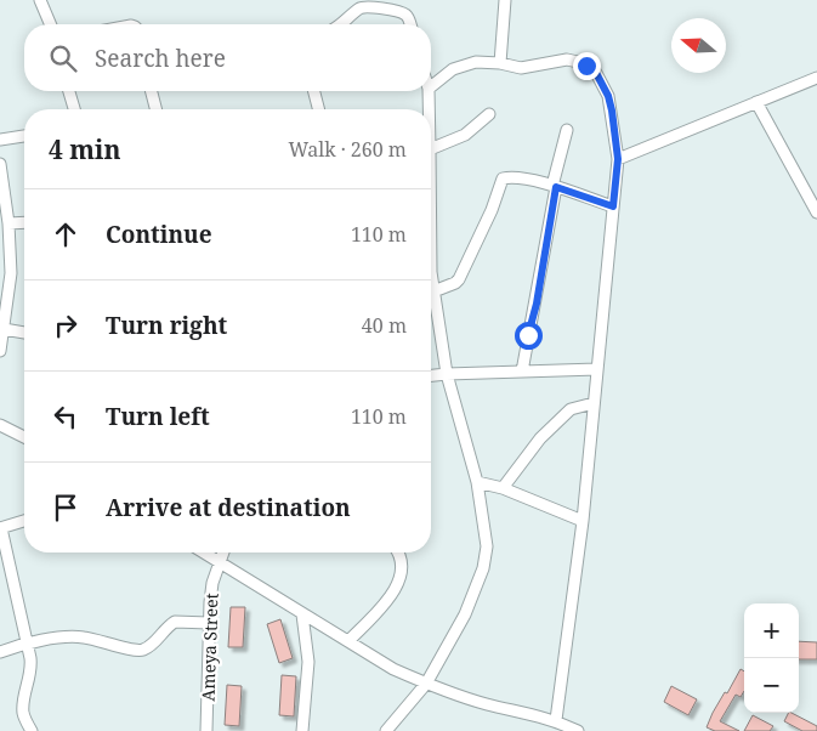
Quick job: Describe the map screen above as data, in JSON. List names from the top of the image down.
{
  "streets": {
    "street": ["Ameya Street"]
  },
  "north": "left",
  "page": {
    "search": "Search here",
    "heading": ["4 min", "Walk · 260 m"],
    "list": [
      ["Continue", "110 m"],
      ["Turn right", "40 m"],
      ["Turn left", "110 m"],
      "Arrive at destination"
    ],
    "map_buttons": ["+", "−"]
  }
}
